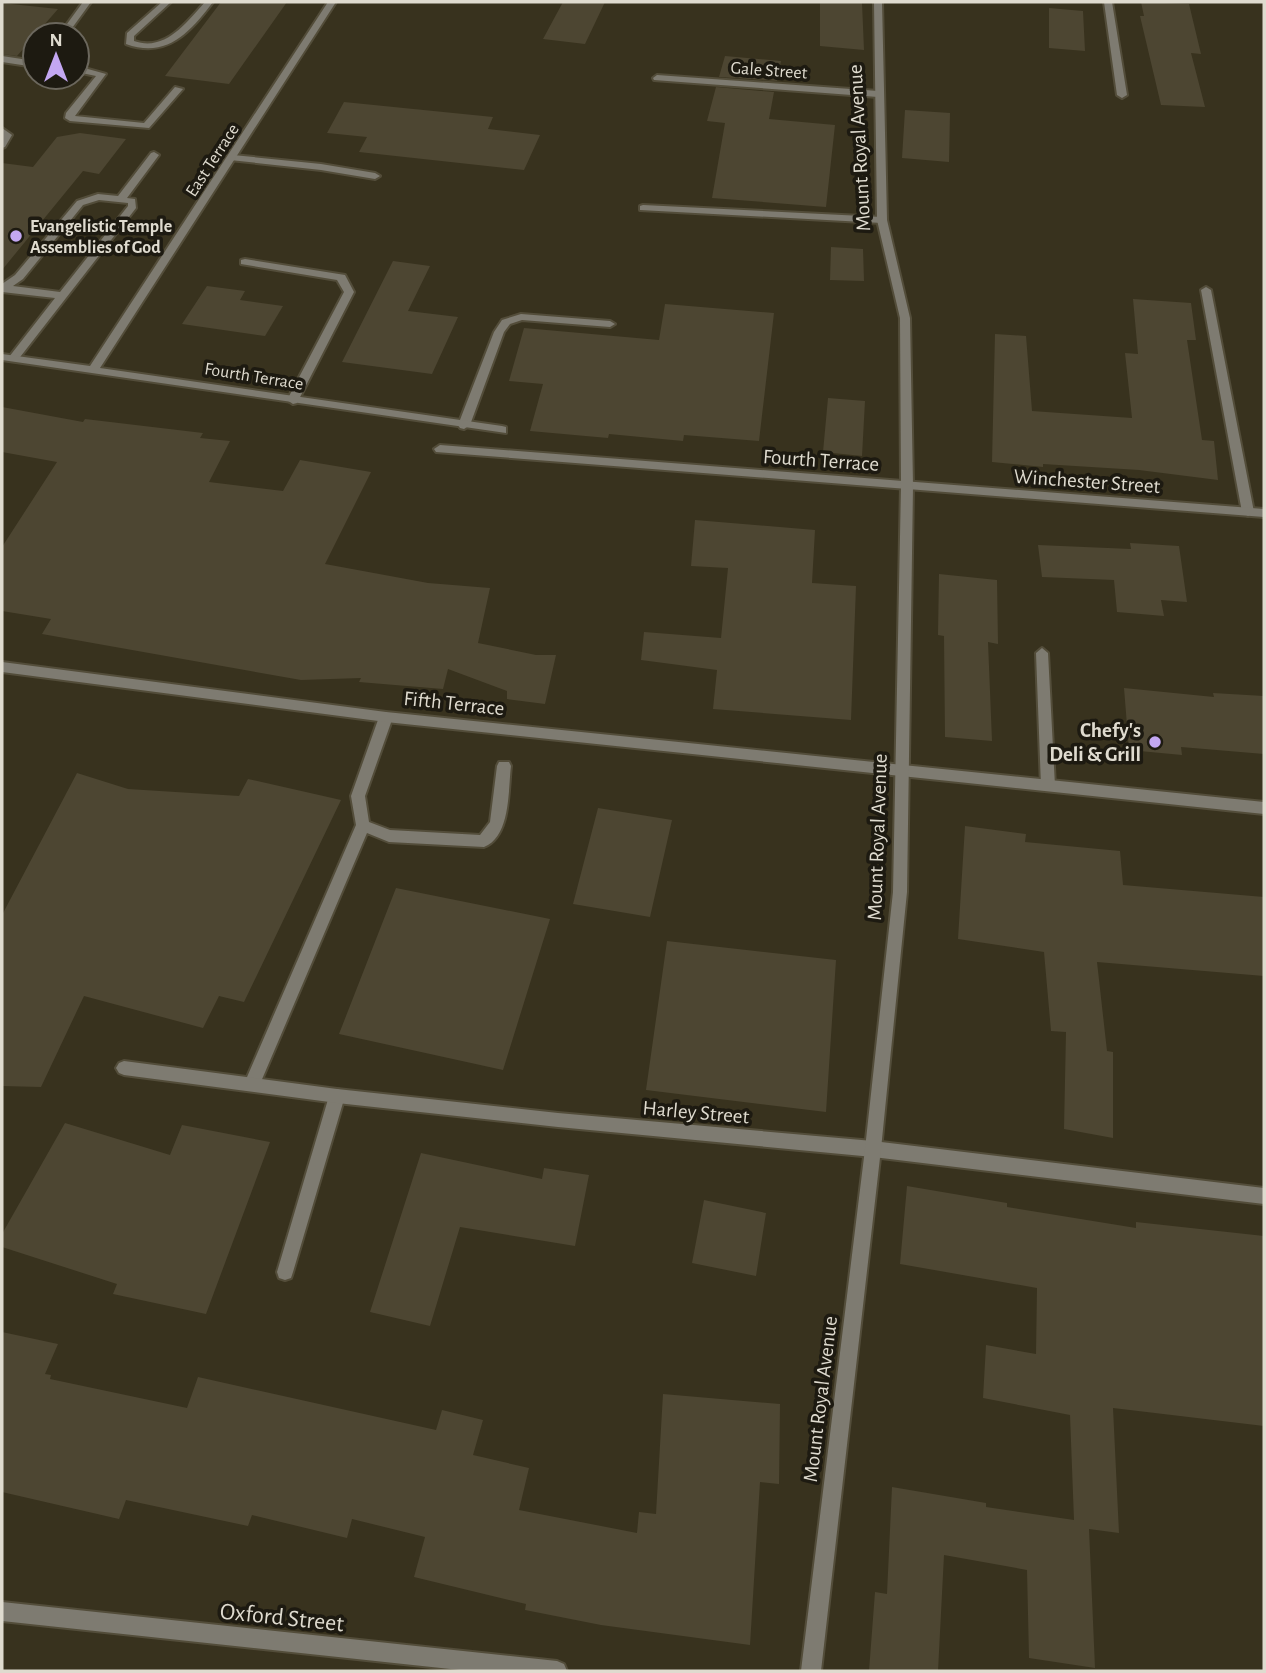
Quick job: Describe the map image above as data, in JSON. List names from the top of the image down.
{
  "streets": {
    "street": [
      "Gale Street",
      "Mount Royal Avenue",
      "East Terrace",
      "Fourth Terrace",
      "Winchester Street",
      "Fifth Terrace",
      "Harley Street",
      "Oxford Street"
    ]
  },
  "crossings": [
    ["Gale Street", "Mount Royal Avenue"],
    ["Mount Royal Avenue", "Fourth Terrace"],
    ["Mount Royal Avenue", "Winchester Street"],
    ["Mount Royal Avenue", "Fifth Terrace"],
    ["Mount Royal Avenue", "Harley Street"],
    ["East Terrace", "Fourth Terrace"],
    ["Fourth Terrace", "Winchester Street"]
  ],
  "places": ["Evangelistic Temple Assemblies of God", "Chefy's Deli & Grill"],
  "north": "top"
}
